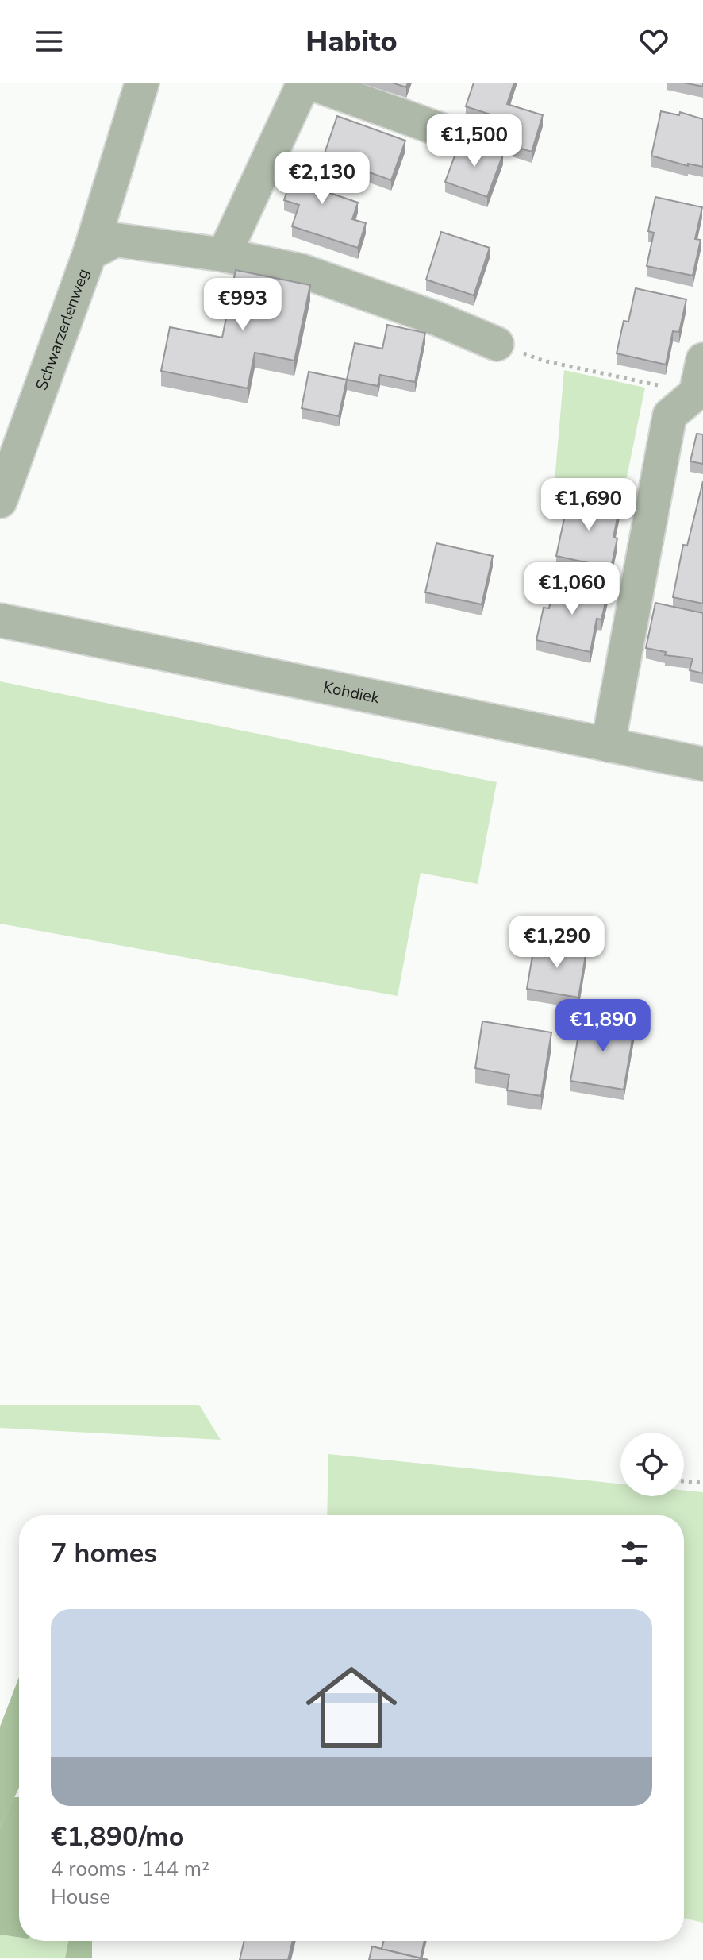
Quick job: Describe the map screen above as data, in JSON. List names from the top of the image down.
{
  "streets": {
    "street": ["Schwarzerlenweg", "Kohdiek"]
  },
  "page": {
    "header": "Habito",
    "price": [
      "€1,500",
      "€2,130",
      "€993",
      "€1,690",
      "€1,060",
      "€1,290",
      "€1,890"
    ],
    "heading": "7 homes",
    "list": [
      {
        "name": "€1,890/mo",
        "note": "4 rooms · 144 m² · House"
      }
    ]
  }
}
